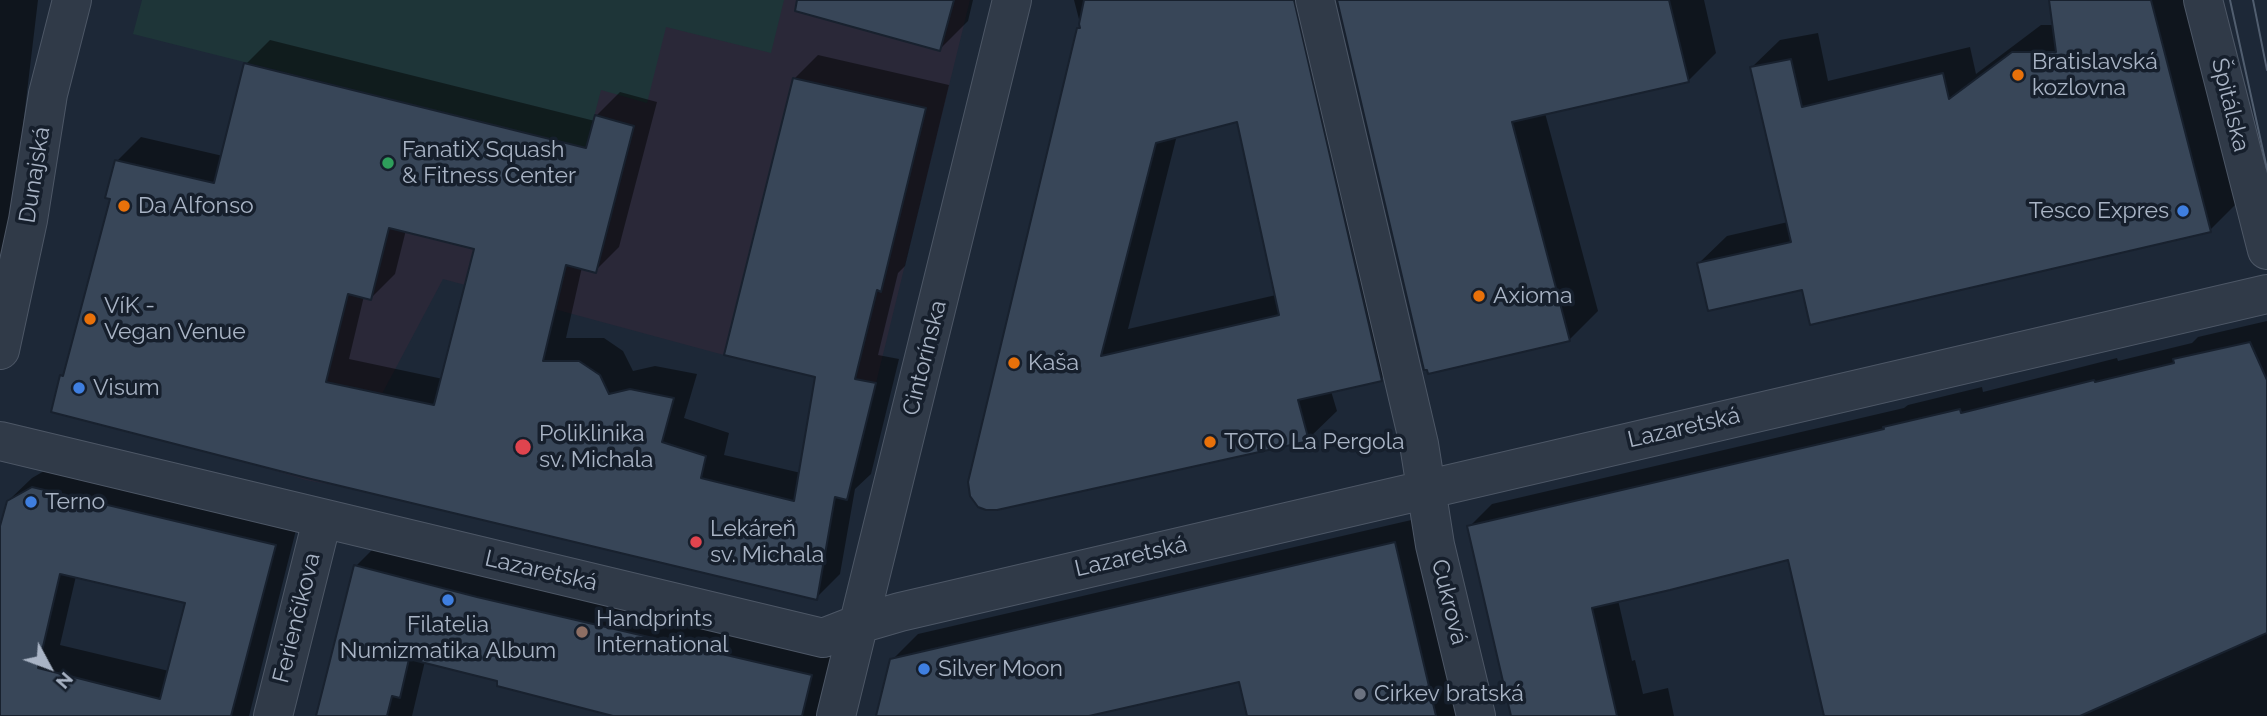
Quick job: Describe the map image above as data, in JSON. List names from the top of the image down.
{
  "streets": {
    "street": [
      "Špitálska",
      "Dunajská",
      "Cintorínska",
      "Lazaretská",
      "Cukrová",
      "Ferienčíkova"
    ]
  },
  "crossings": [
    ["Cintorínska", "Lazaretská"],
    ["Lazaretská", "Cukrová"],
    ["Lazaretská", "Ferienčíkova"]
  ],
  "places": [
    "Bratislavská kozlovna",
    "FanatiX Squash & Fitness Center",
    "Da Alfonso",
    "Tesco Expres",
    "Axioma",
    "VíK - Vegan Venue",
    "Kaša",
    "Visum",
    "TOTO La Pergola",
    "Poliklinika sv. Michala",
    "Terno",
    "Lekáreň sv. Michala",
    "Filatelia Numizmatika Album",
    "Handprints International",
    "Silver Moon",
    "Cirkev bratská"
  ],
  "north": "bottom right"
}
